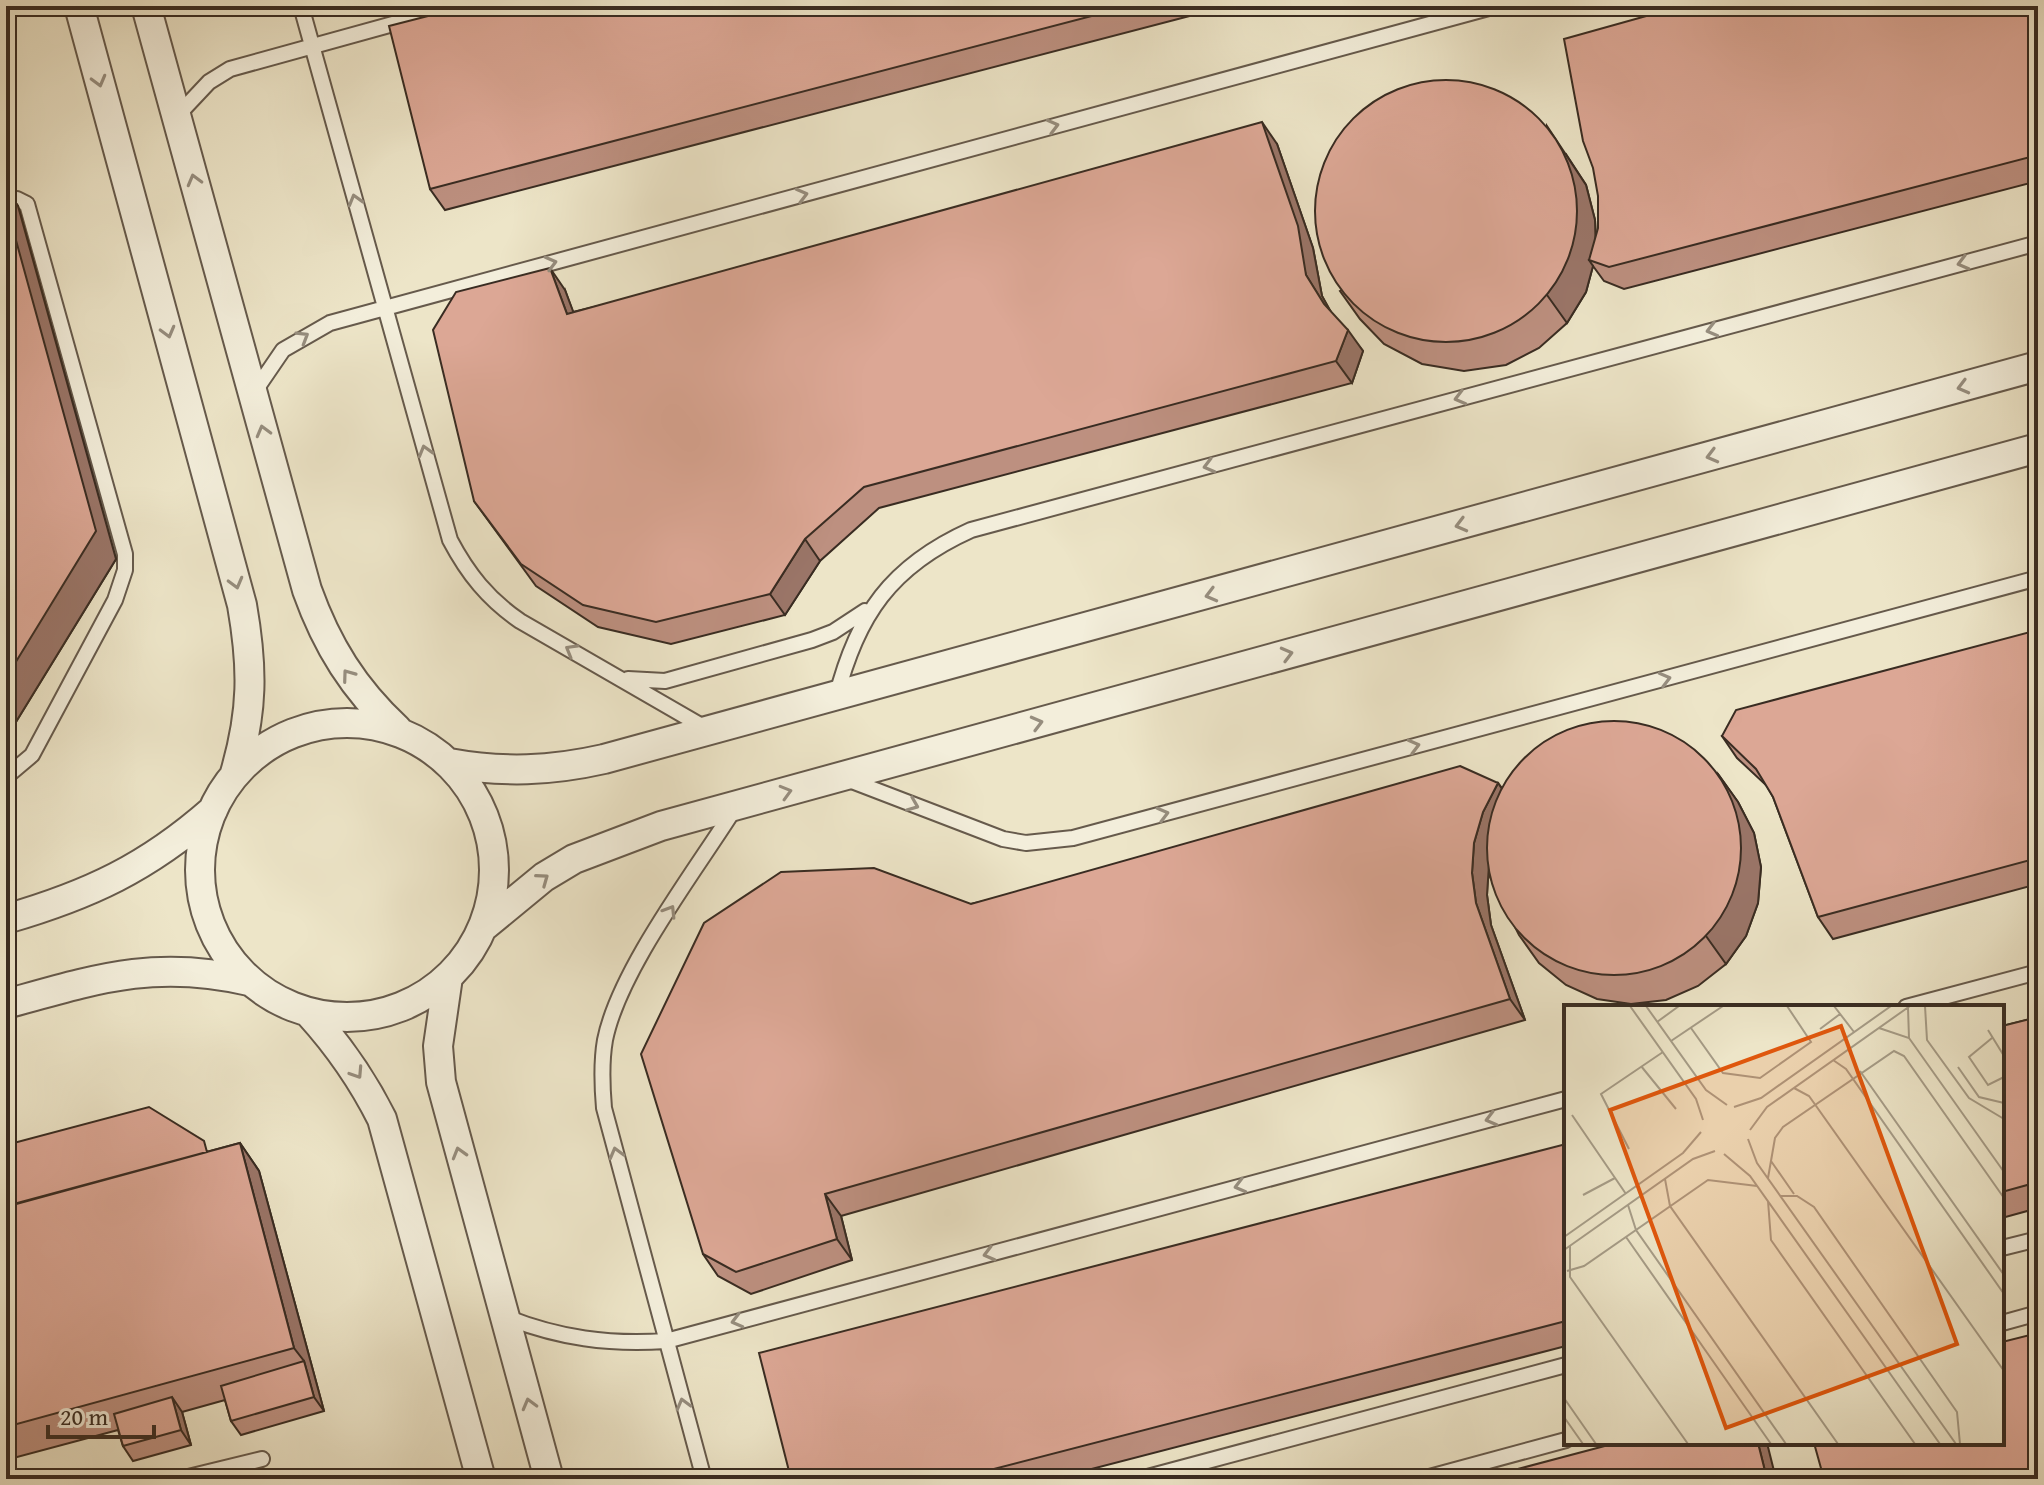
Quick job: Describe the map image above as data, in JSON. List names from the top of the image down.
{
  "scale_bar": "20 m"
}
